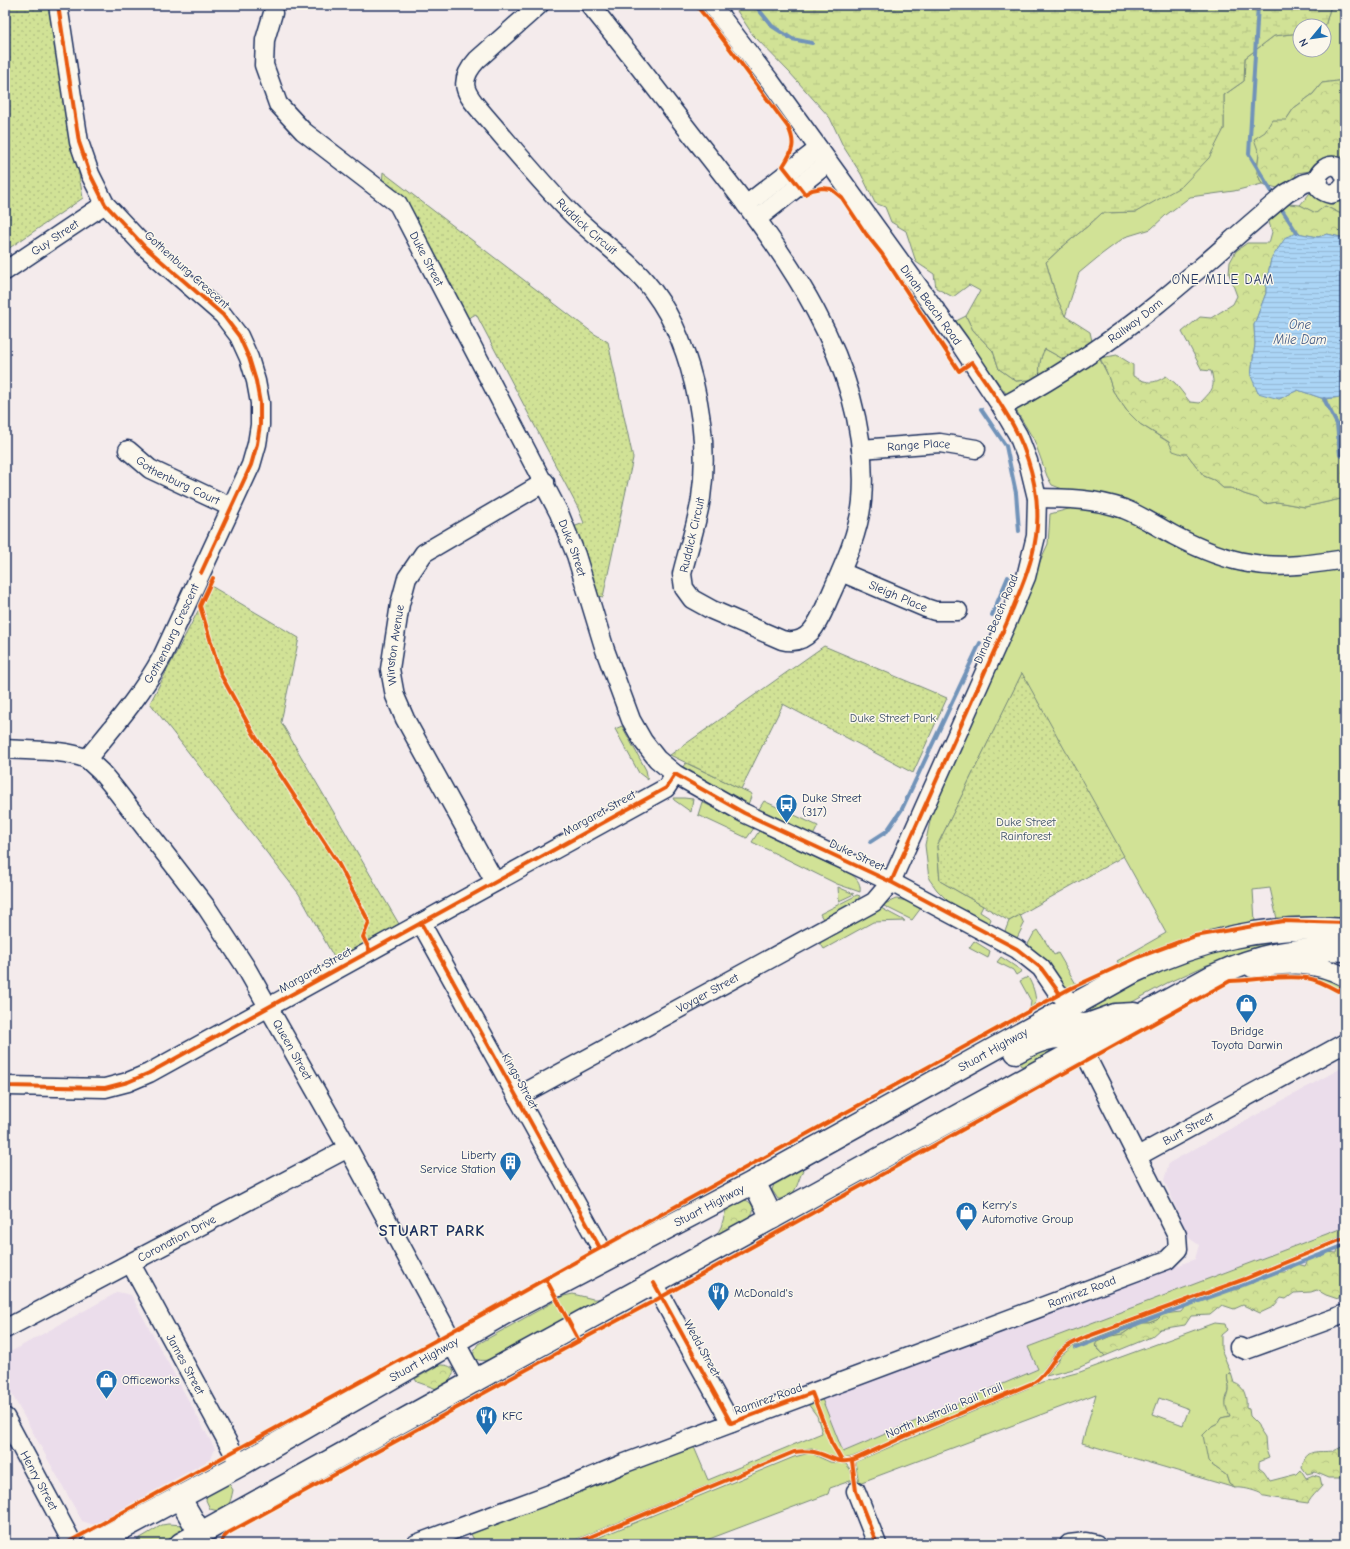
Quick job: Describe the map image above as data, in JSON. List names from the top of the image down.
{
  "streets": {
    "highway": ["Stuart Highway"],
    "street": [
      "Ruddick Circuit",
      "Guy Street",
      "Duke Street",
      "Gothenburg Crescent",
      "Dinah Beach Road",
      "Railway Dam",
      "Range Place",
      "Gothenburg Court",
      "Sleigh Place",
      "Winston Avenue",
      "Margaret Street",
      "Voyger Street",
      "Queen Street",
      "Kings Street",
      "Burt Street",
      "Coronation Drive",
      "Ramirez Road",
      "Wedd Street",
      "James Street",
      "Henry Street"
    ],
    "cycle path": ["North Australia Rail Trail"]
  },
  "crossings": [
    ["Ruddick Circuit", "Range Place"],
    ["Ruddick Circuit", "Sleigh Place"],
    ["Guy Street", "Gothenburg Crescent"],
    ["Duke Street", "Dinah Beach Road"],
    ["Duke Street", "Winston Avenue"],
    ["Duke Street", "Margaret Street"],
    ["Duke Street", "Voyger Street"],
    ["Duke Street", "Stuart Highway"],
    ["Gothenburg Crescent", "Gothenburg Court"],
    ["Gothenburg Crescent", "Queen Street"],
    ["Dinah Beach Road", "Railway Dam"],
    ["Dinah Beach Road", "Voyger Street"],
    ["Winston Avenue", "Margaret Street"],
    ["Margaret Street", "Queen Street"],
    ["Margaret Street", "Kings Street"],
    ["Voyger Street", "Kings Street"],
    ["Queen Street", "Stuart Highway"],
    ["Queen Street", "Coronation Drive"],
    ["Stuart Highway", "Kings Street"],
    ["Stuart Highway", "James Street"],
    ["Burt Street", "Ramirez Road"],
    ["Coronation Drive", "James Street"],
    ["Ramirez Road", "Wedd Street"]
  ],
  "districts": ["ONE MILE DAM", "STUART PARK"],
  "water": ["One Mile Dam"],
  "parks": ["Duke Street Park", "Duke Street Rainforest"],
  "places": {
    "bus stop": ["Duke Street (317)"],
    "shop": ["Bridge Toyota Darwin", "Kerry's Automotive Group", "Officeworks"],
    "building": ["Liberty Service Station"],
    "restaurant": ["McDonald's", "KFC"]
  },
  "north": "bottom left"
}
